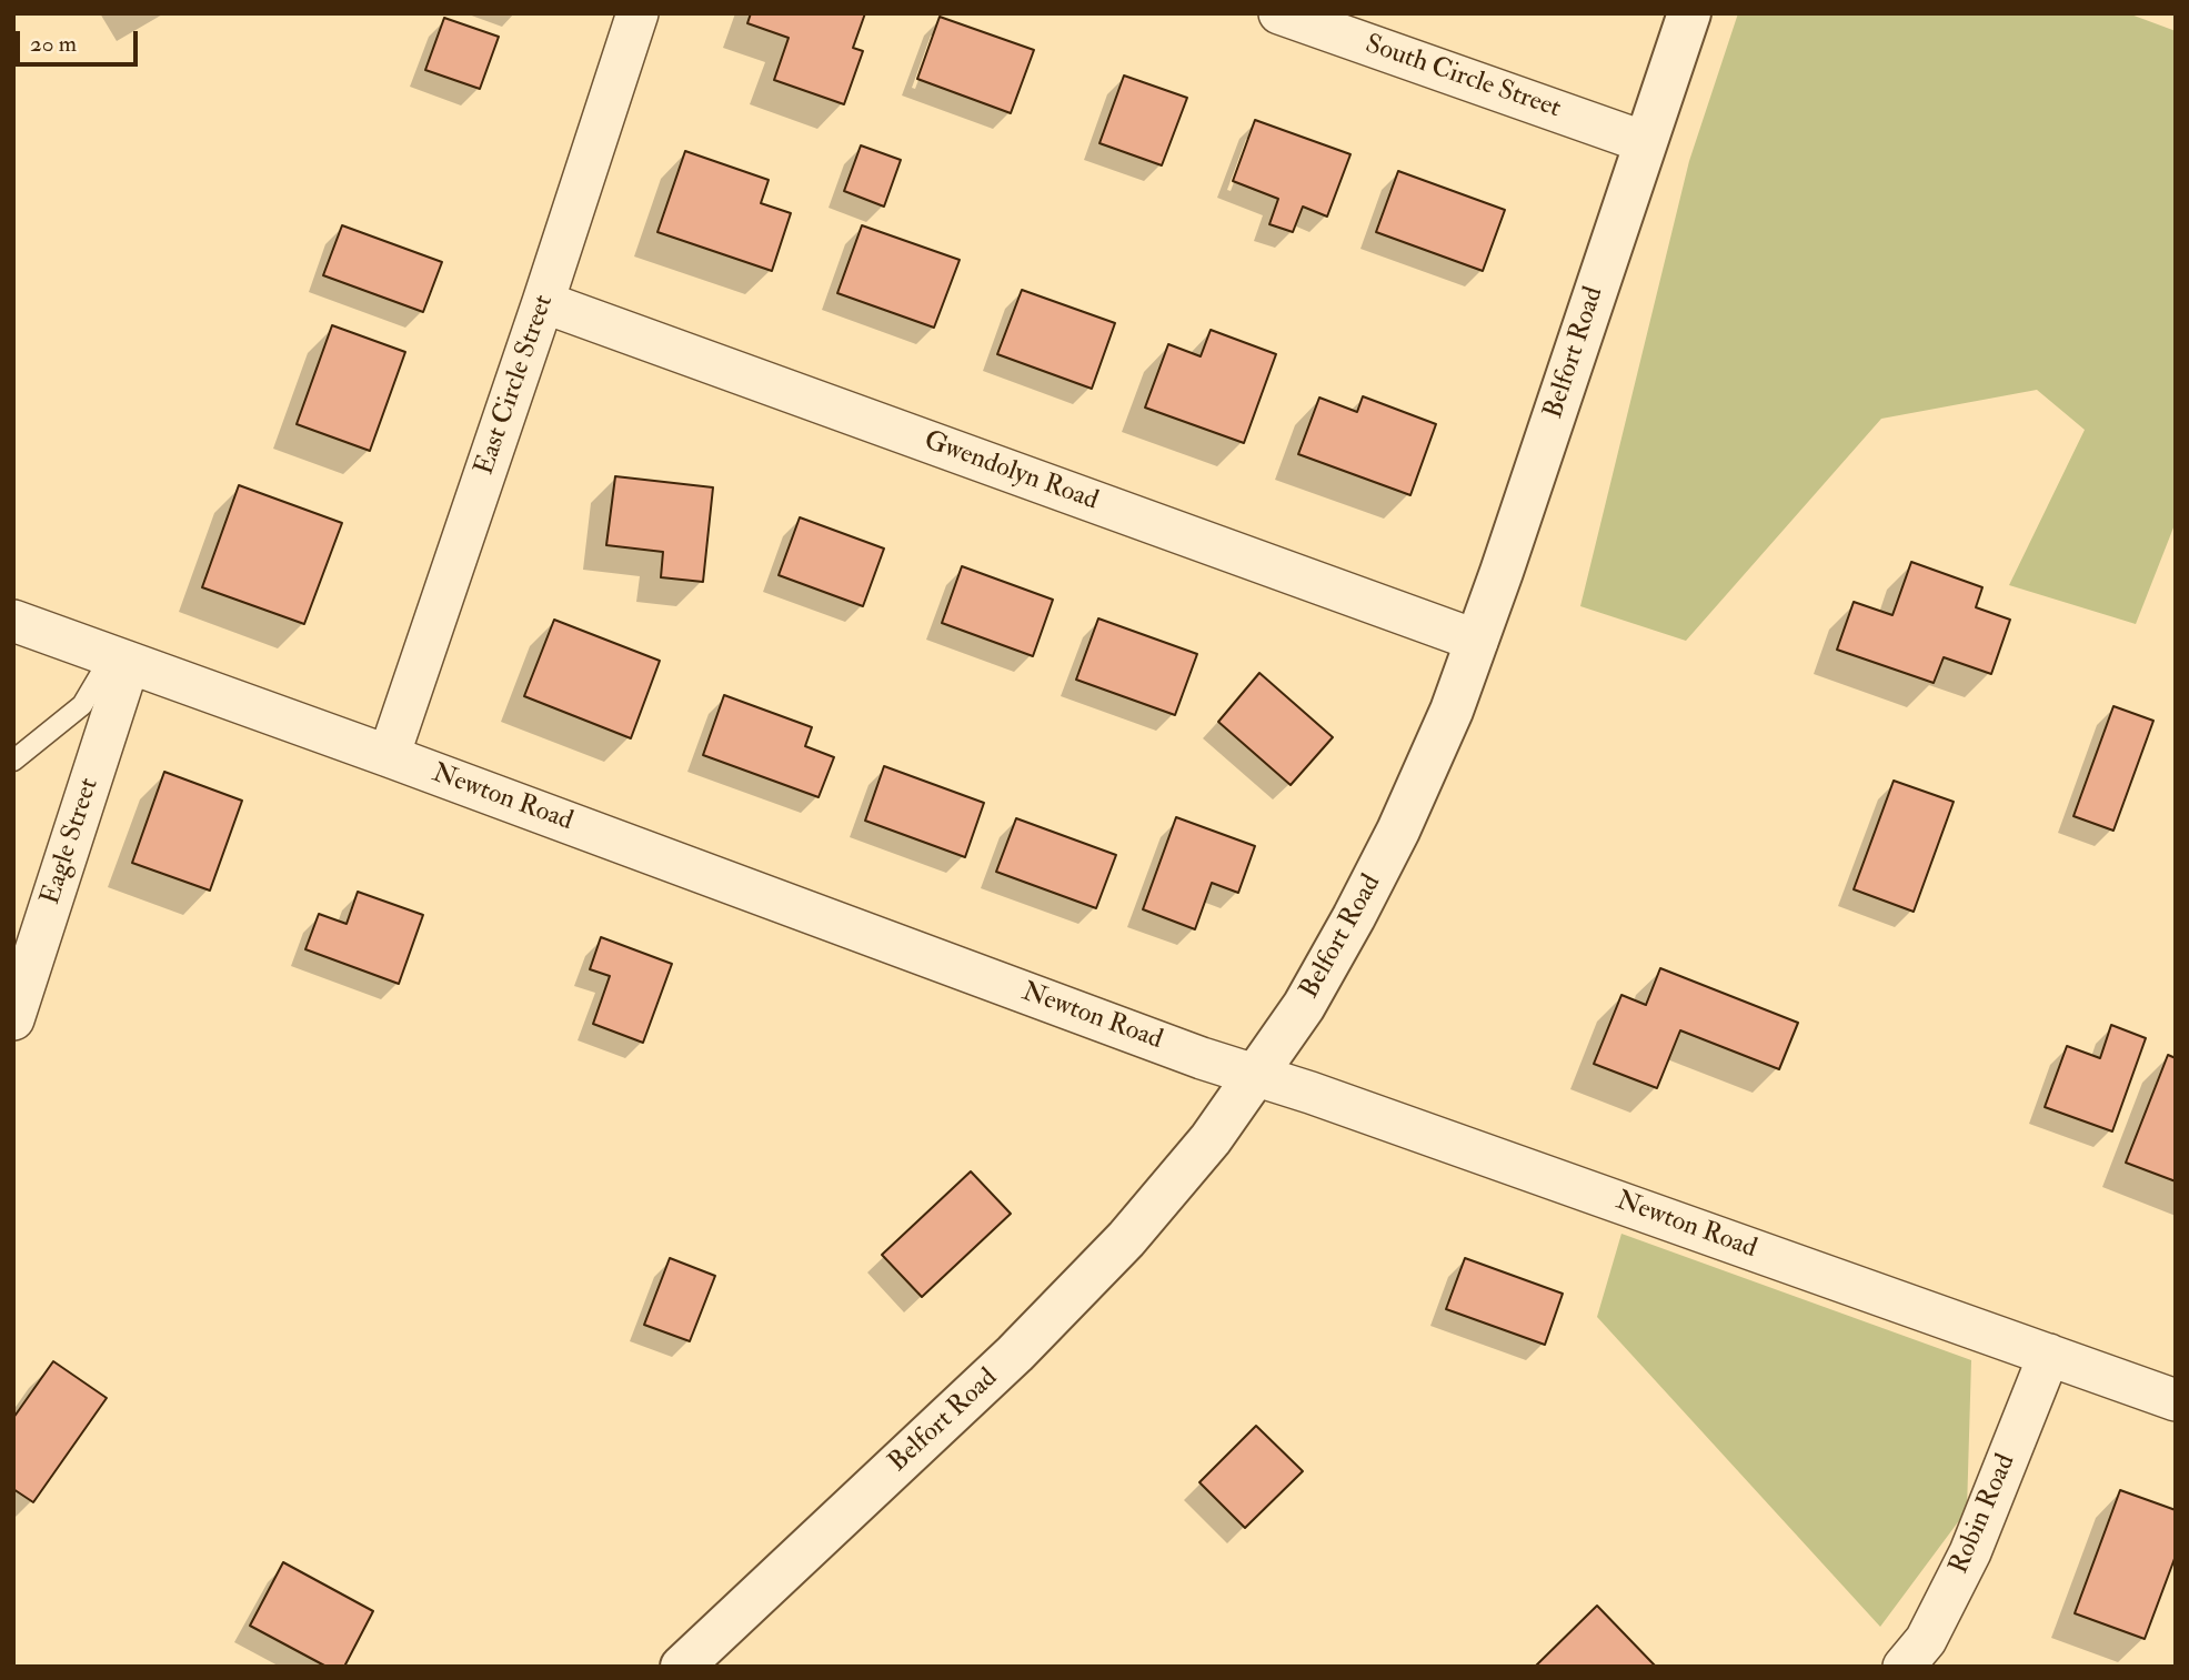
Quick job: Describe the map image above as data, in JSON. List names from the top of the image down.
{
  "streets": {
    "street": [
      "South Circle Street",
      "Belfort Road",
      "East Circle Street",
      "Gwendolyn Road",
      "Newton Road",
      "Eagle Street",
      "Robin Road"
    ]
  },
  "crossings": [
    ["South Circle Street", "Belfort Road"],
    ["Belfort Road", "Gwendolyn Road"],
    ["Belfort Road", "Newton Road"],
    ["East Circle Street", "Gwendolyn Road"],
    ["East Circle Street", "Newton Road"],
    ["Newton Road", "Eagle Street"],
    ["Newton Road", "Robin Road"]
  ],
  "scale_bar": "20 m"
}
